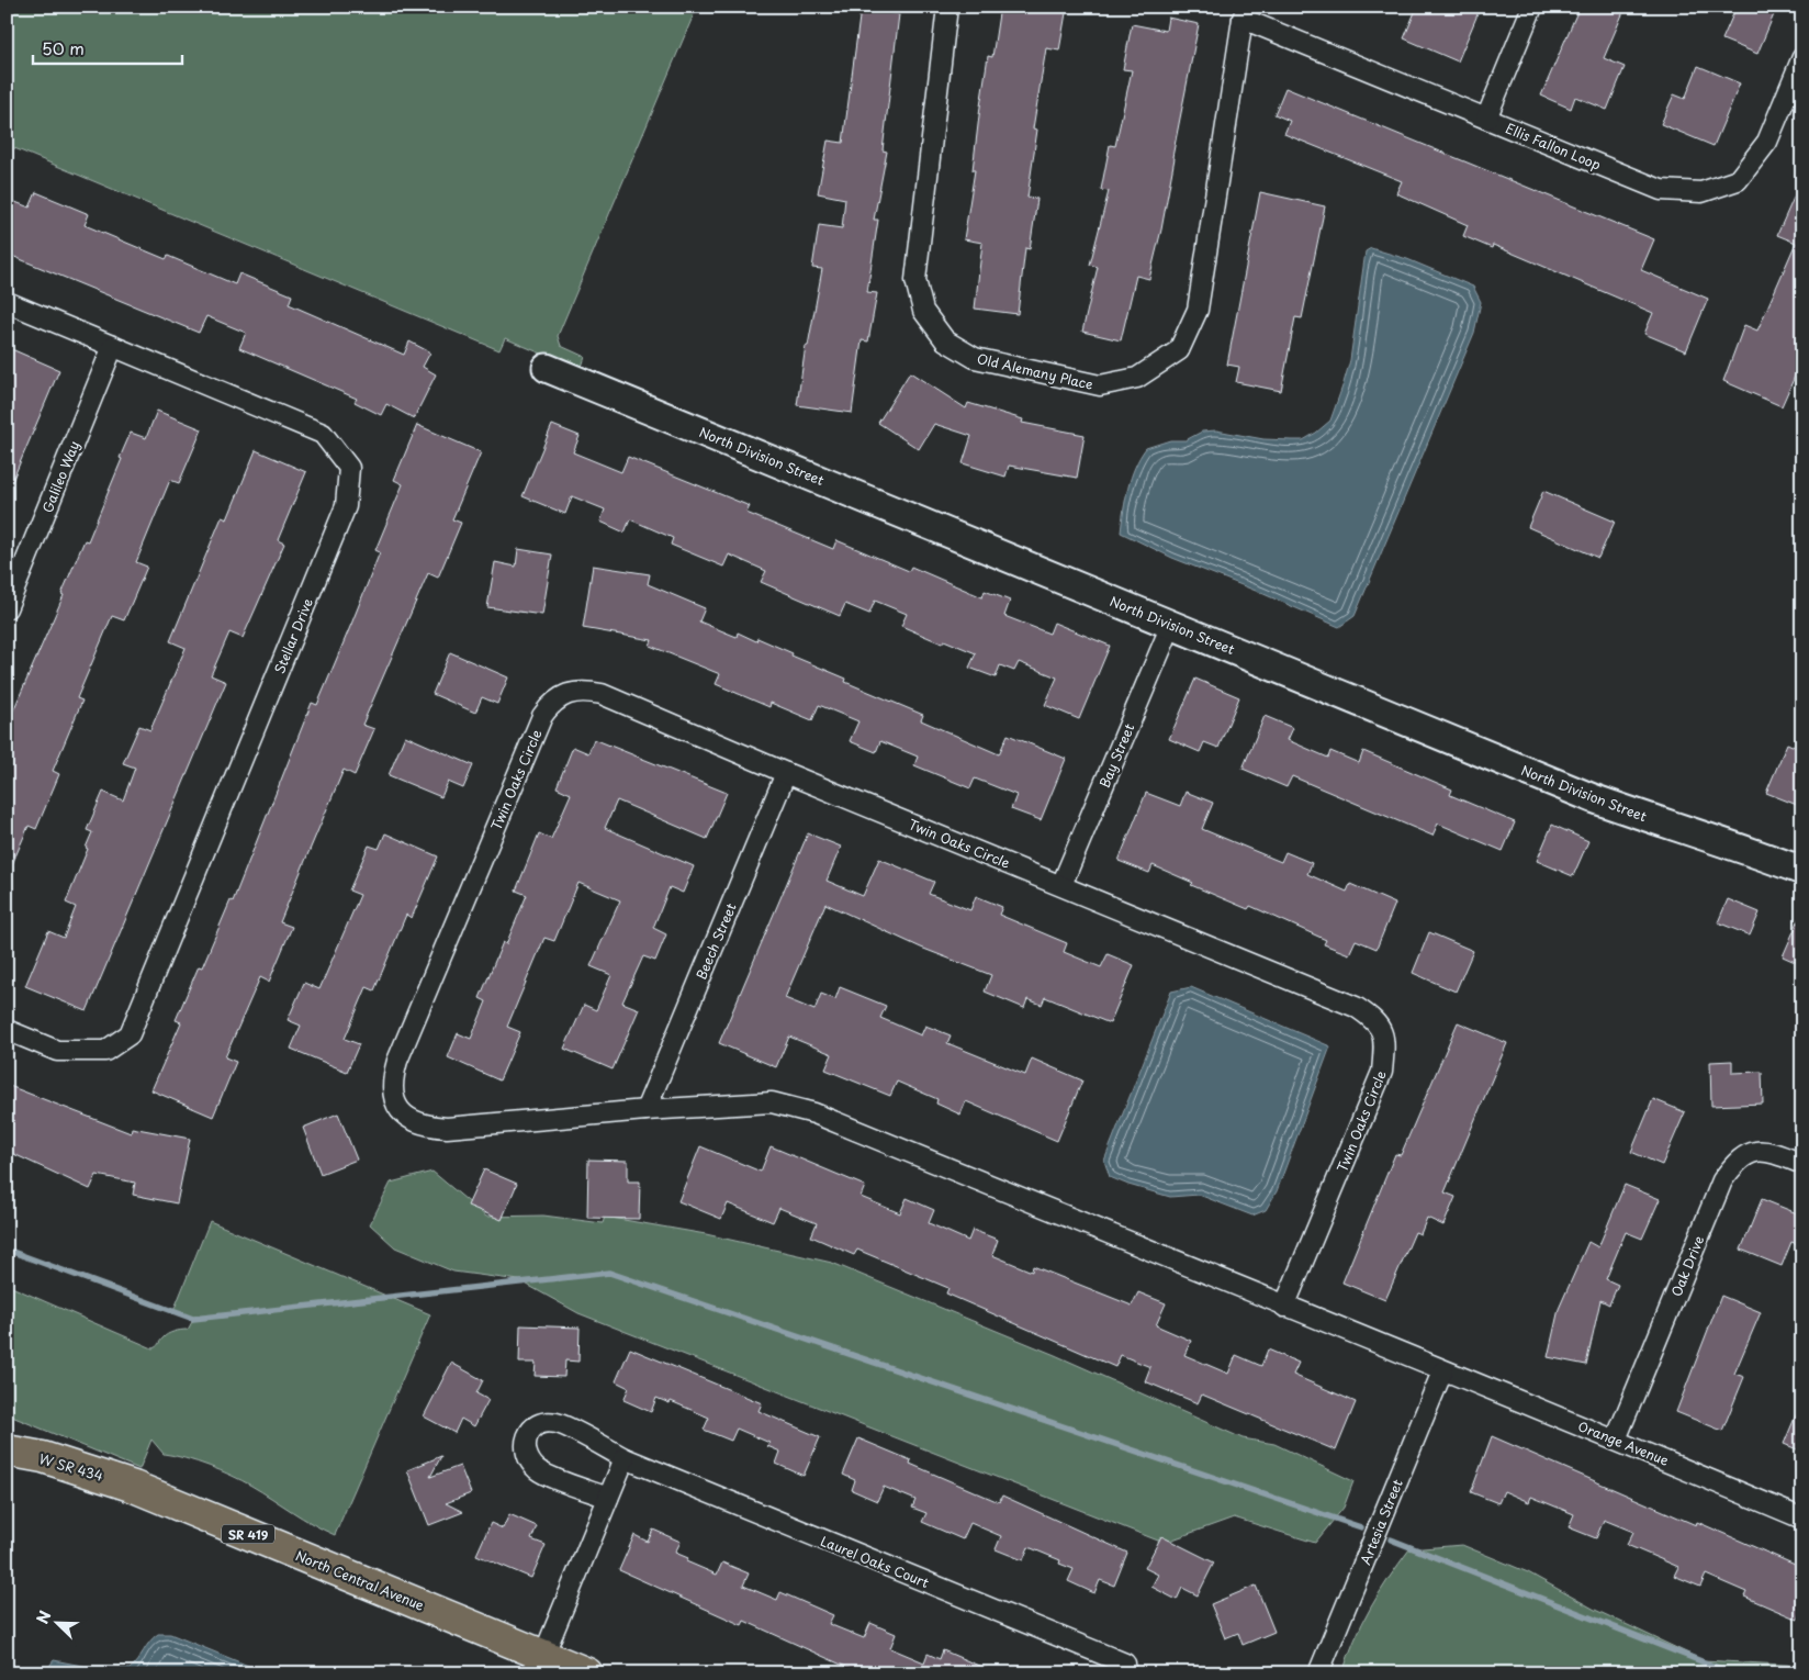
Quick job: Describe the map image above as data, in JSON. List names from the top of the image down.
{
  "streets": {
    "main road": ["W SR 434", "SR 419", "North Central Avenue"],
    "street": [
      "Ellis Fallon Loop",
      "Old Alemany Place",
      "North Division Street",
      "Galileo Way",
      "Stellar Drive",
      "Bay Street",
      "Twin Oaks Circle",
      "Beech Street",
      "Oak Drive",
      "Orange Avenue",
      "Artesia Street",
      "Laurel Oaks Court"
    ]
  },
  "crossings": [
    ["Ellis Fallon Loop", "Old Alemany Place"],
    ["North Division Street", "Bay Street"],
    ["Galileo Way", "Stellar Drive"],
    ["Bay Street", "Twin Oaks Circle"],
    ["Twin Oaks Circle", "Beech Street"],
    ["Twin Oaks Circle", "Orange Avenue"],
    ["Twin Oaks Circle", "Artesia Street"],
    ["Oak Drive", "Orange Avenue"],
    ["Orange Avenue", "Artesia Street"],
    ["W SR 434", "North Central Avenue"]
  ],
  "scale_bar": "50 m",
  "north": "top left"
}
